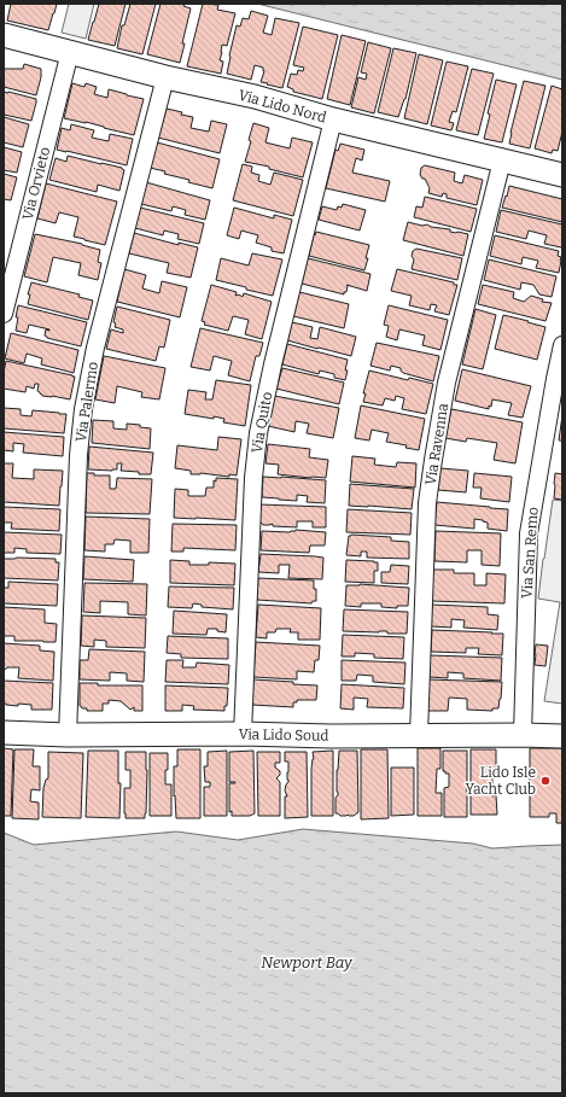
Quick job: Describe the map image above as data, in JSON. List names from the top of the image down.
{
  "streets": {
    "street": [
      "Via Lido Nord",
      "Via Orvieto",
      "Via Palermo",
      "Via Quito",
      "Via Ravenna",
      "Via San Remo",
      "Via Lido Soud"
    ]
  },
  "crossings": [
    ["Via Lido Nord", "Via Orvieto"],
    ["Via Lido Nord", "Via Palermo"],
    ["Via Lido Nord", "Via Quito"],
    ["Via Lido Nord", "Via Ravenna"],
    ["Via Palermo", "Via Lido Soud"],
    ["Via Quito", "Via Lido Soud"],
    ["Via Ravenna", "Via Lido Soud"],
    ["Via San Remo", "Via Lido Soud"]
  ],
  "water": ["Newport Bay"],
  "places": ["Lido Isle Yacht Club"]
}
